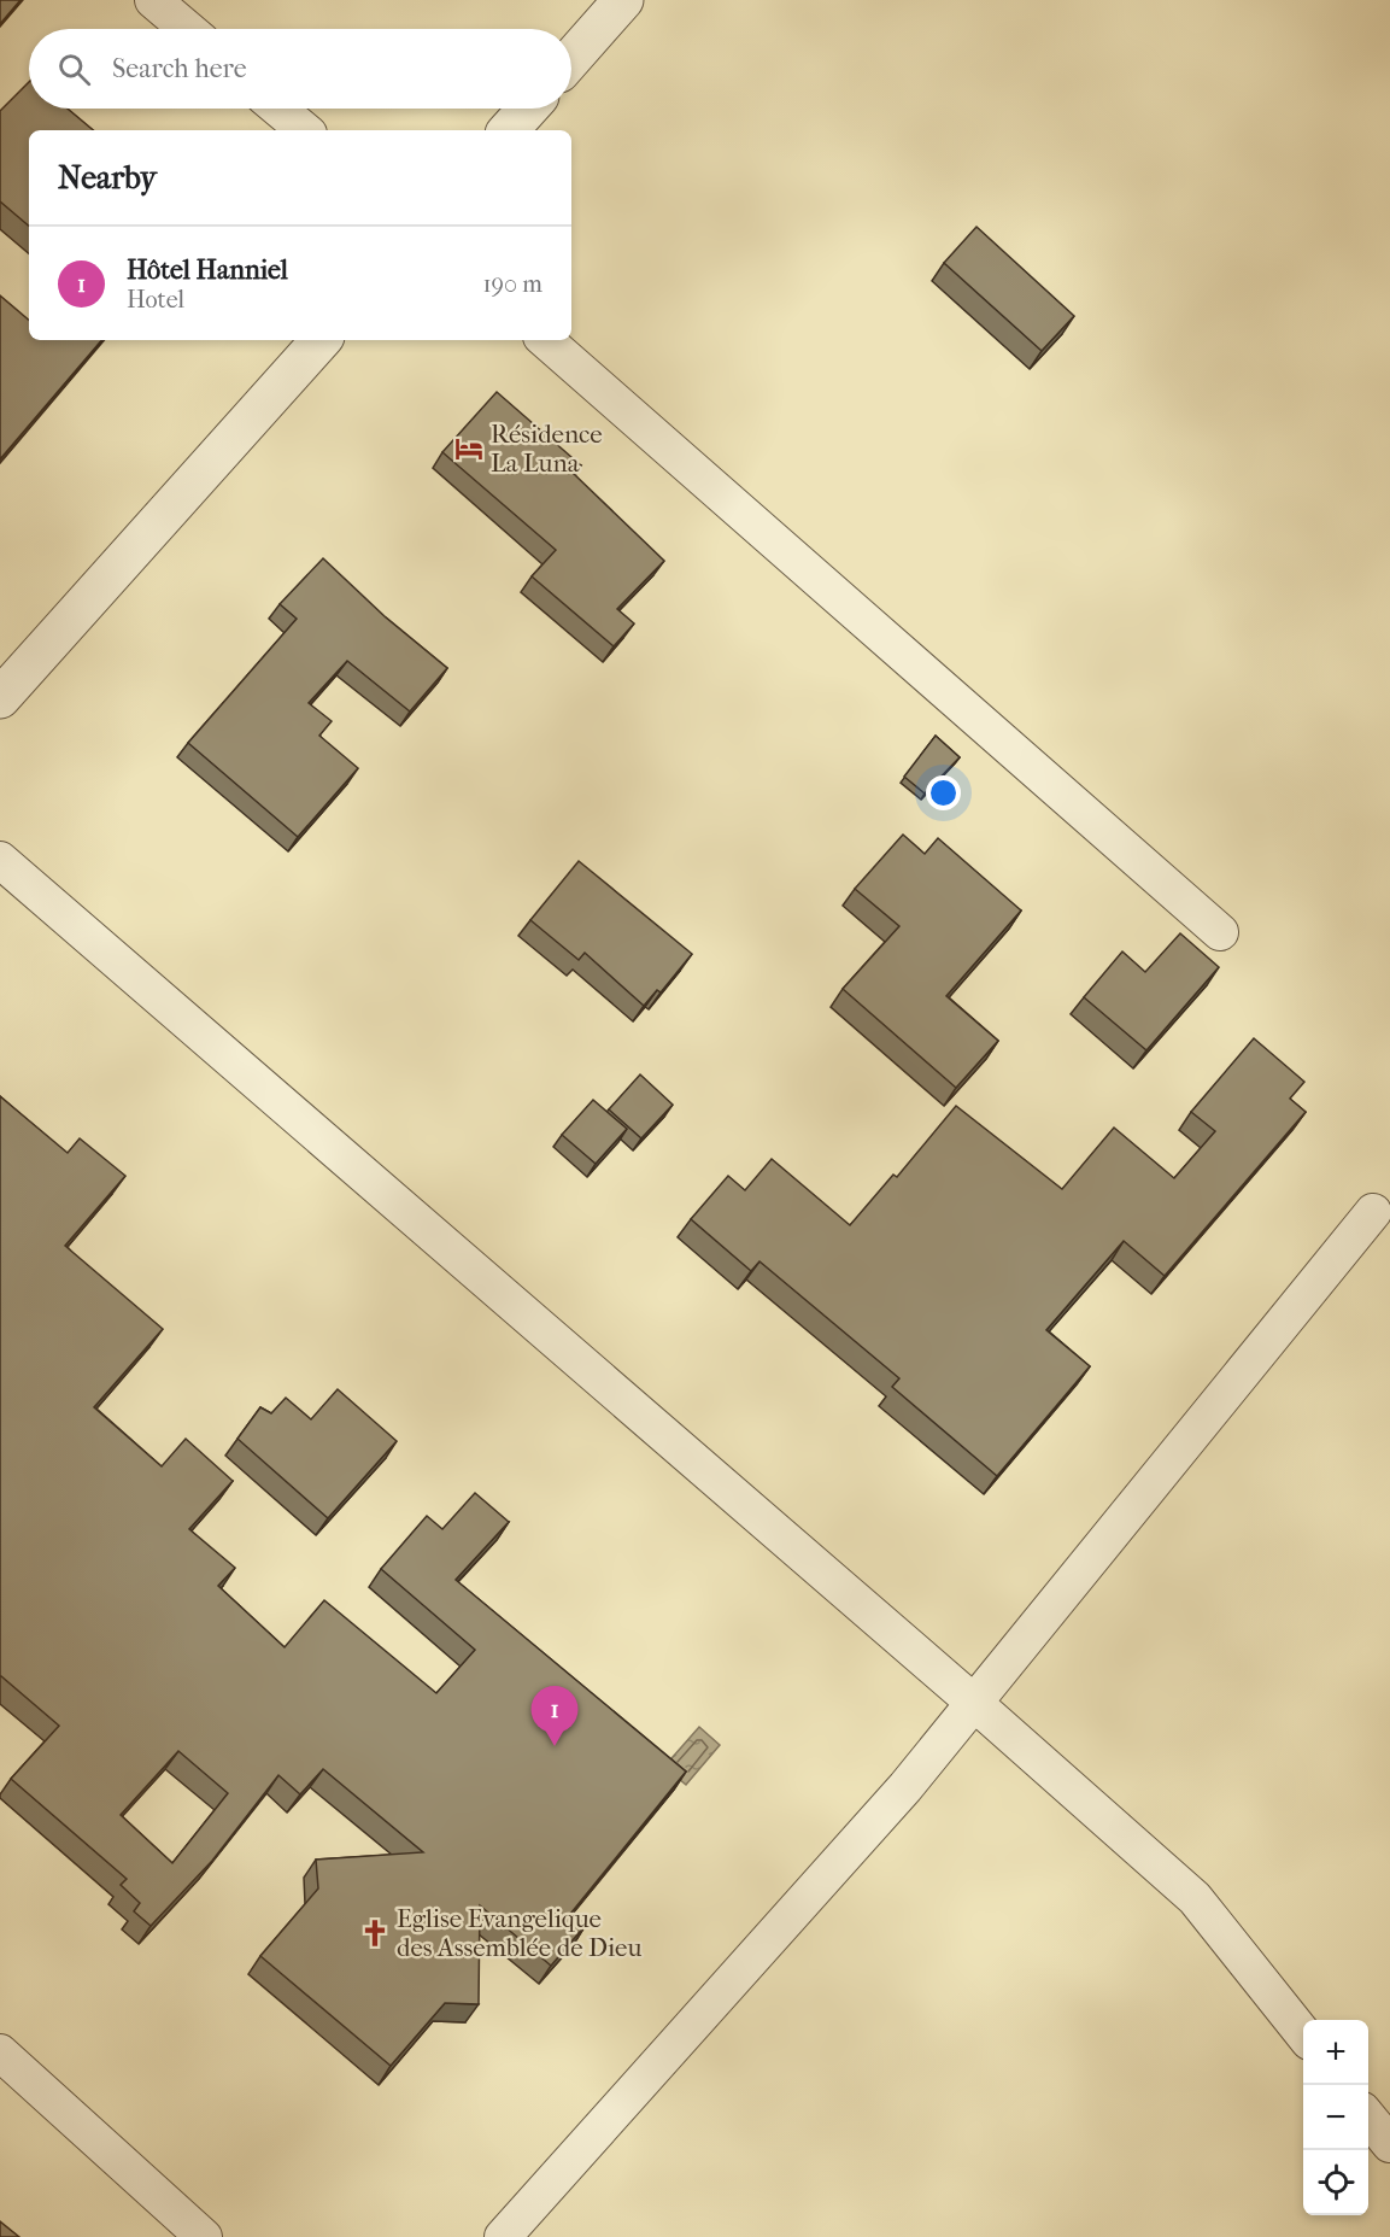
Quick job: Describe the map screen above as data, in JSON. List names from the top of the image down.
{
  "places": {
    "hotel": ["Résidence La Luna"],
    "church": ["Eglise Evangelique des Assemblée de Dieu"]
  },
  "page": {
    "search": "Search here",
    "heading": "Nearby",
    "list": [
      {
        "mark": "1",
        "name": "Hôtel Hanniel",
        "note": "Hotel",
        "value": "190 m"
      }
    ],
    "pins": "1",
    "map_buttons": ["+", "−"]
  }
}
